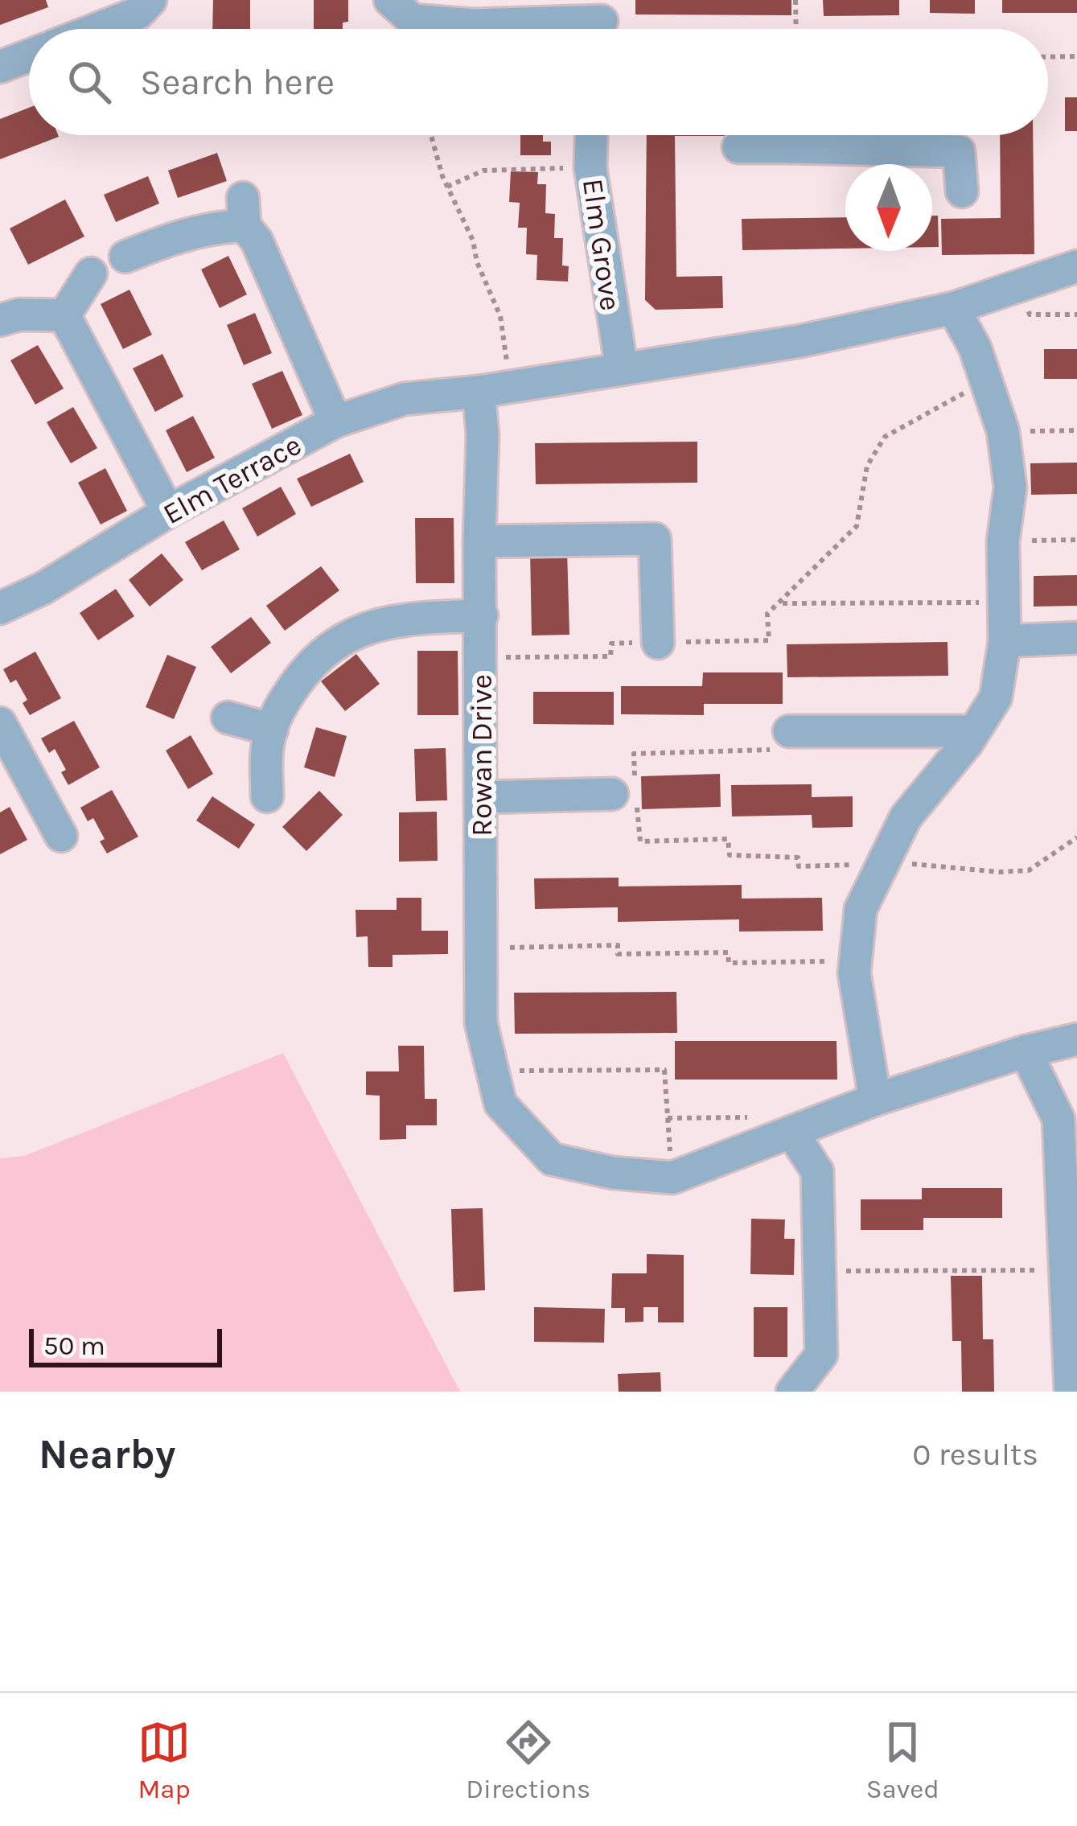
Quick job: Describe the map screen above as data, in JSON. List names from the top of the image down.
{
  "streets": {
    "street": ["Elm Grove", "Elm Terrace", "Rowan Drive"]
  },
  "crossings": [
    ["Elm Terrace", "Rowan Drive"]
  ],
  "scale_bar": "50 m",
  "north": "bottom",
  "page": {
    "search": "Search here",
    "scale": "50 m",
    "heading": ["Nearby", "0 results"],
    "nav": ["Map", "Directions", "Saved"]
  }
}
